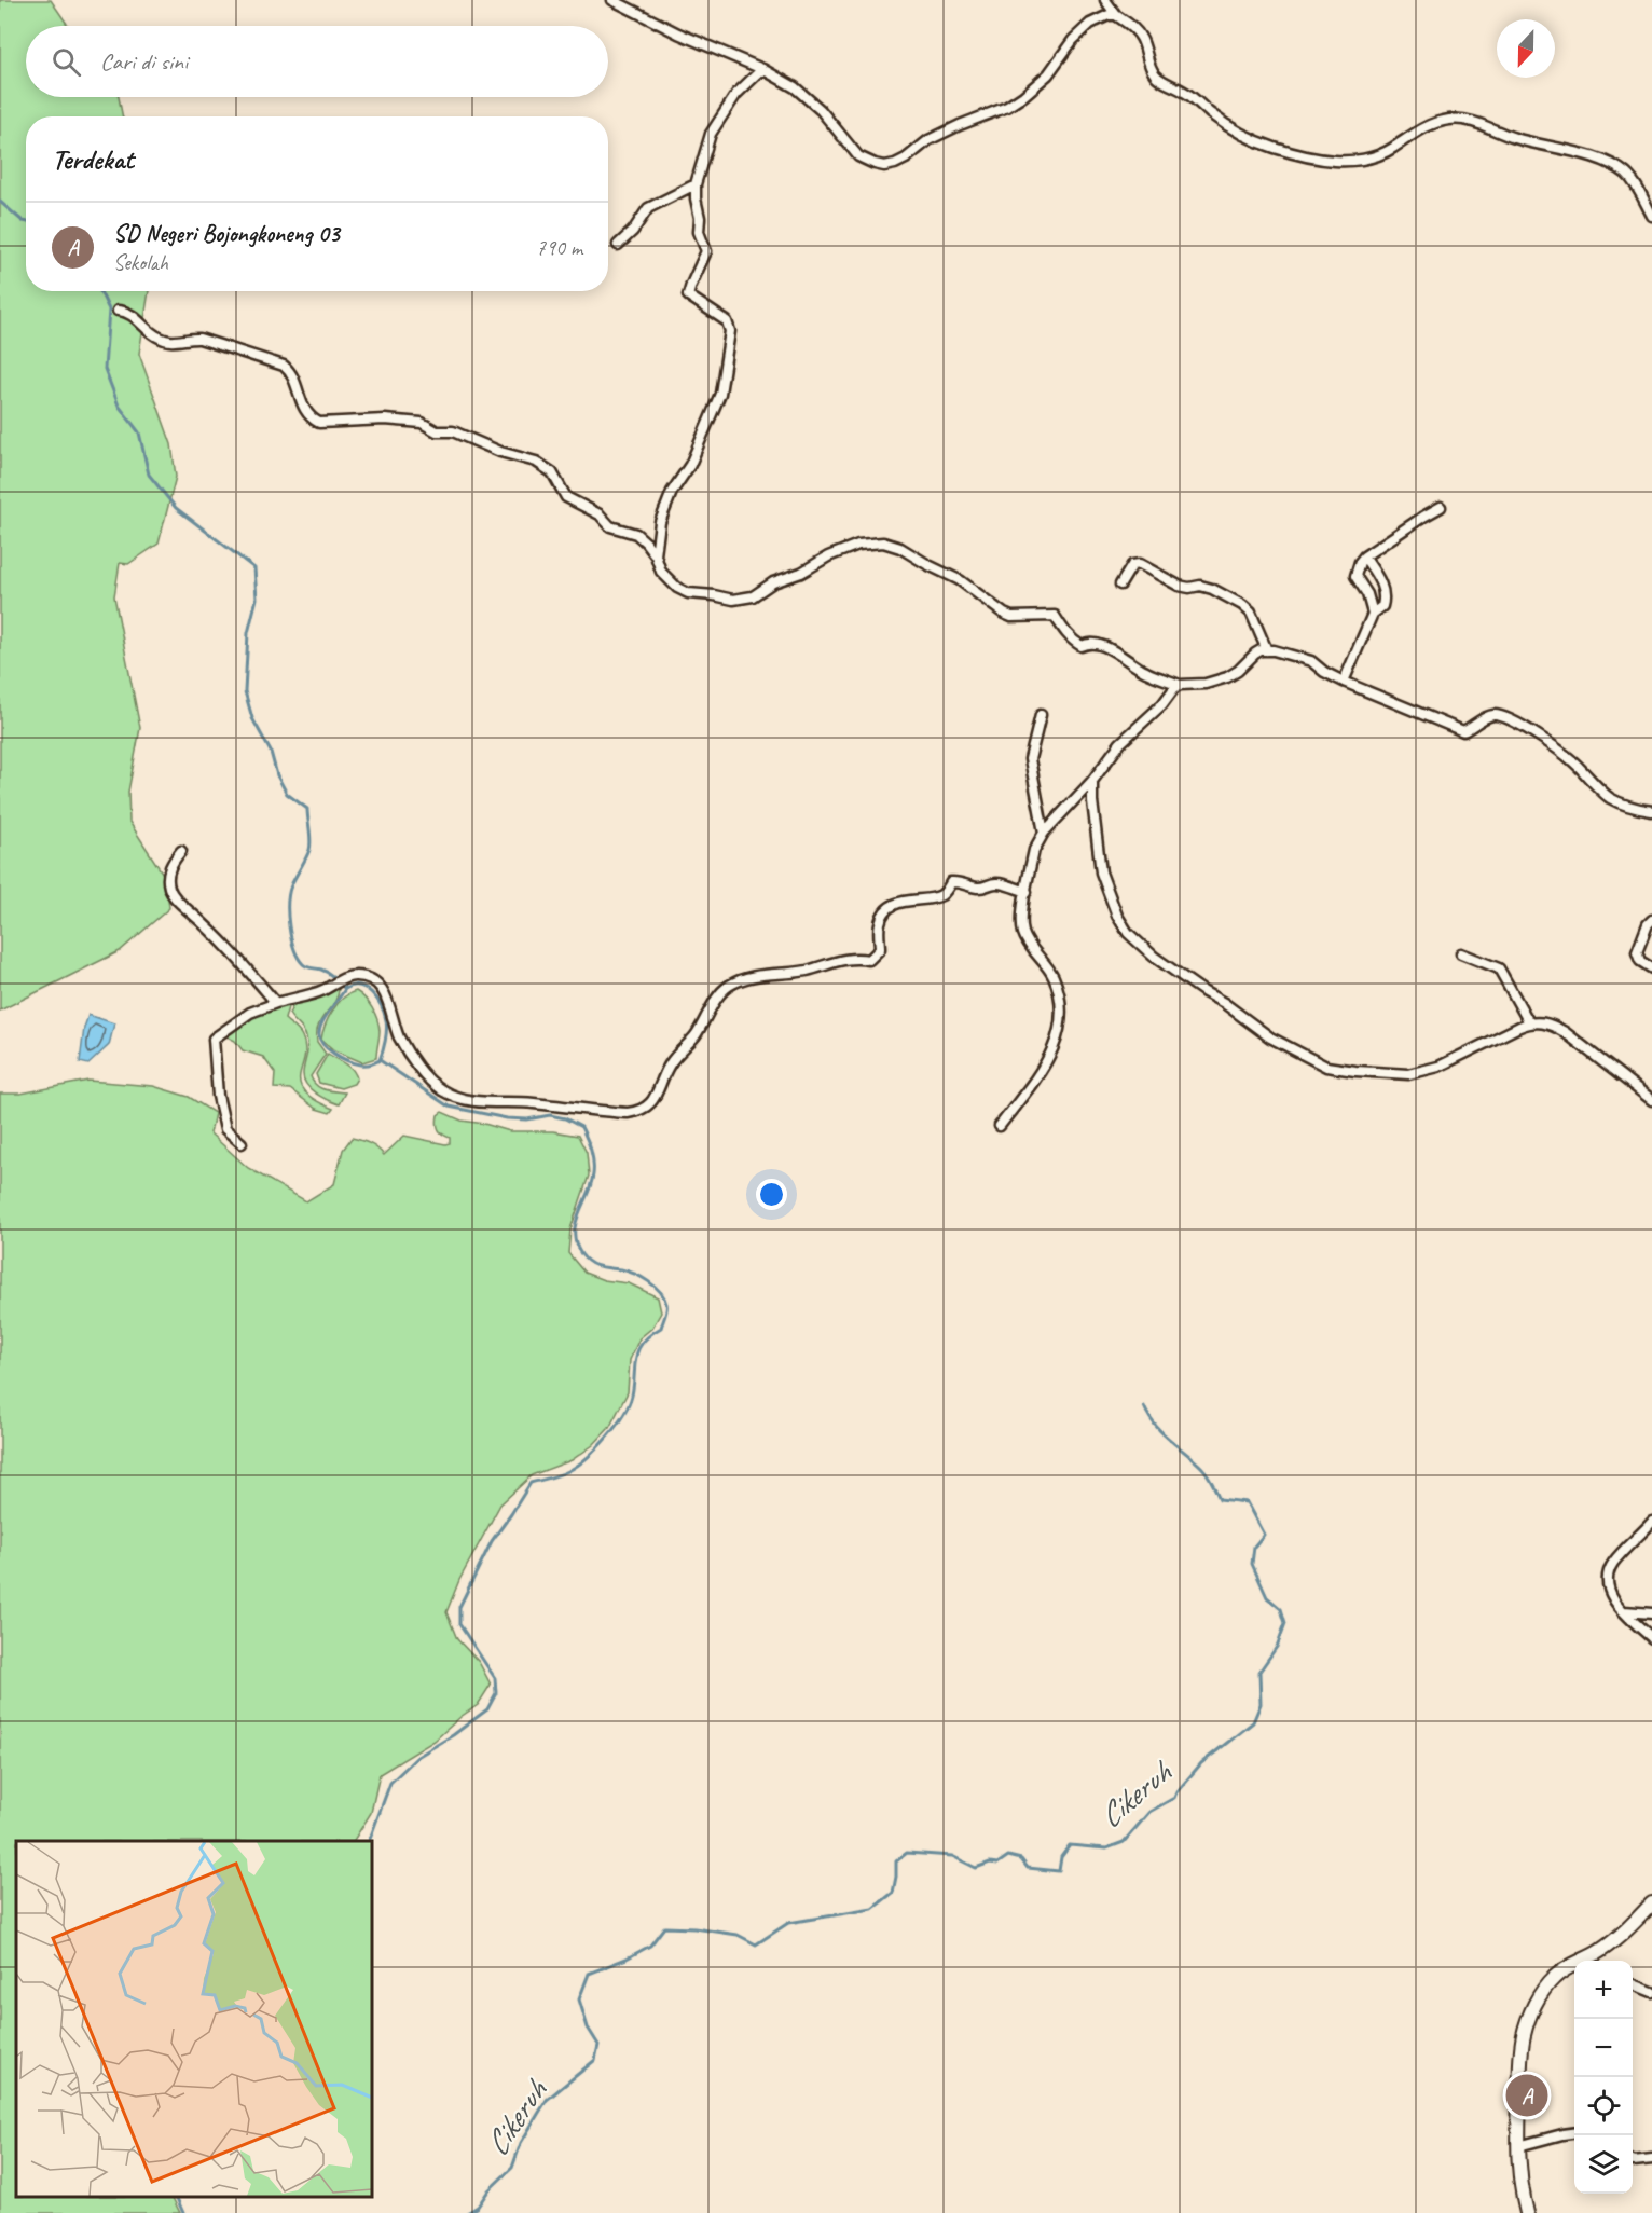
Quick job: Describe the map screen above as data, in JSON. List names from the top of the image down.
{
  "water": ["Cikeruh"],
  "north": "bottom",
  "page": {
    "search": "Cari di sini",
    "heading": "Terdekat",
    "list": [
      {
        "mark": "A",
        "name": "SD Negeri Bojongkoneng 03",
        "note": "Sekolah",
        "value": "790 m"
      }
    ],
    "map_buttons": ["+", "−"],
    "pins": "A"
  }
}
